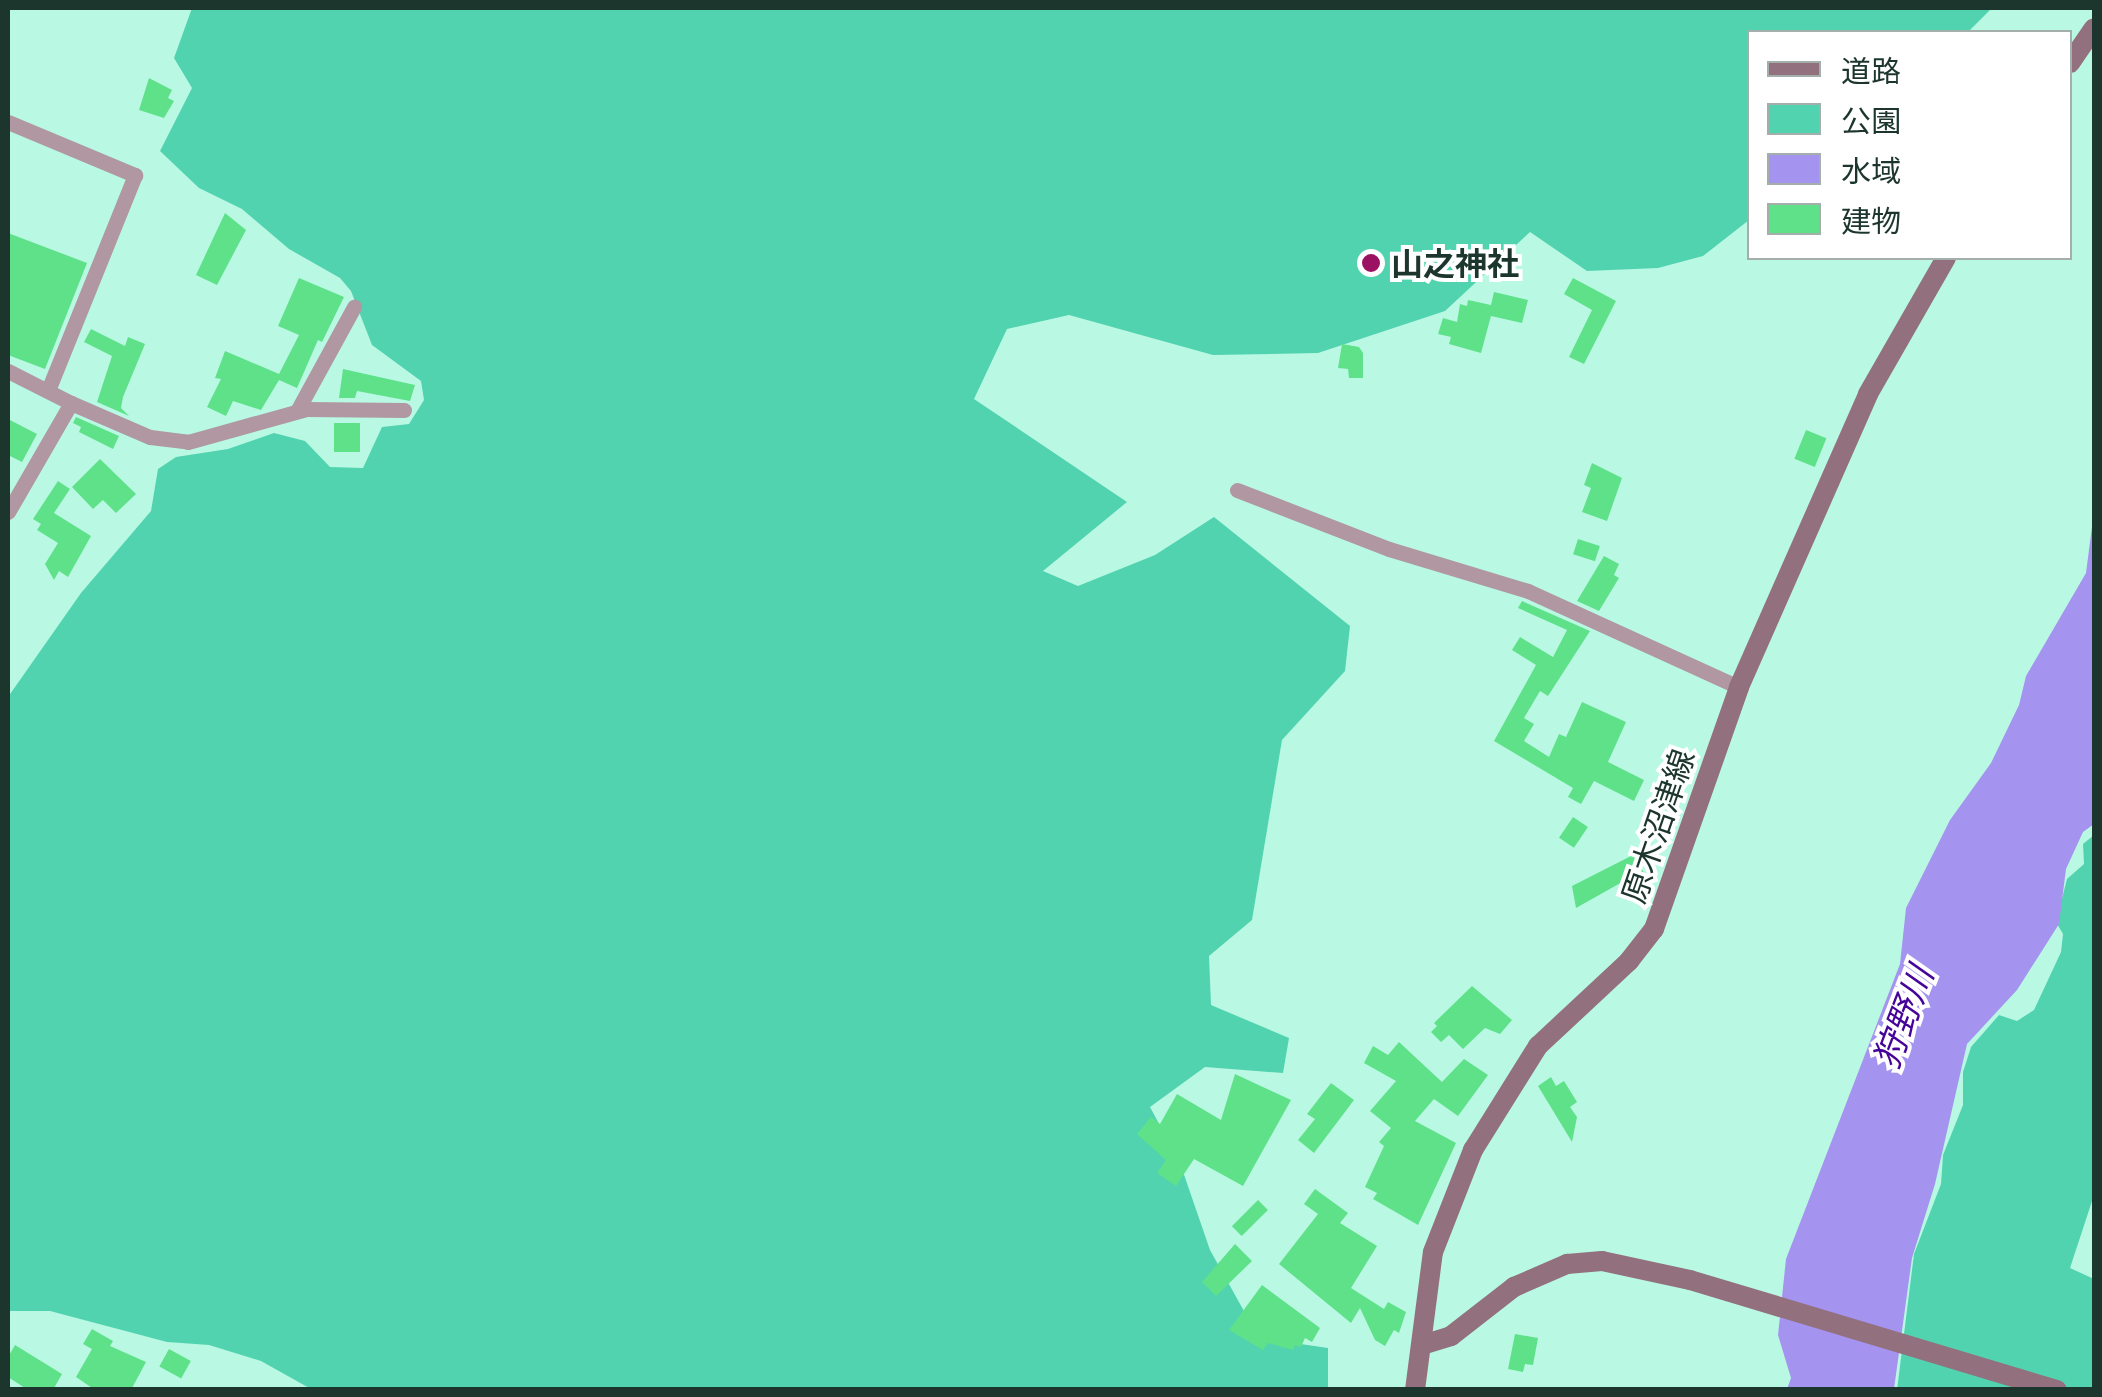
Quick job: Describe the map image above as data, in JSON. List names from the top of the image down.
{
  "streets": {
    "main road": ["原木沼津線"]
  },
  "water": ["狩野川"],
  "places": ["山之神社"],
  "legend": [
    "道路",
    "公園",
    "水域",
    "建物"
  ]
}
